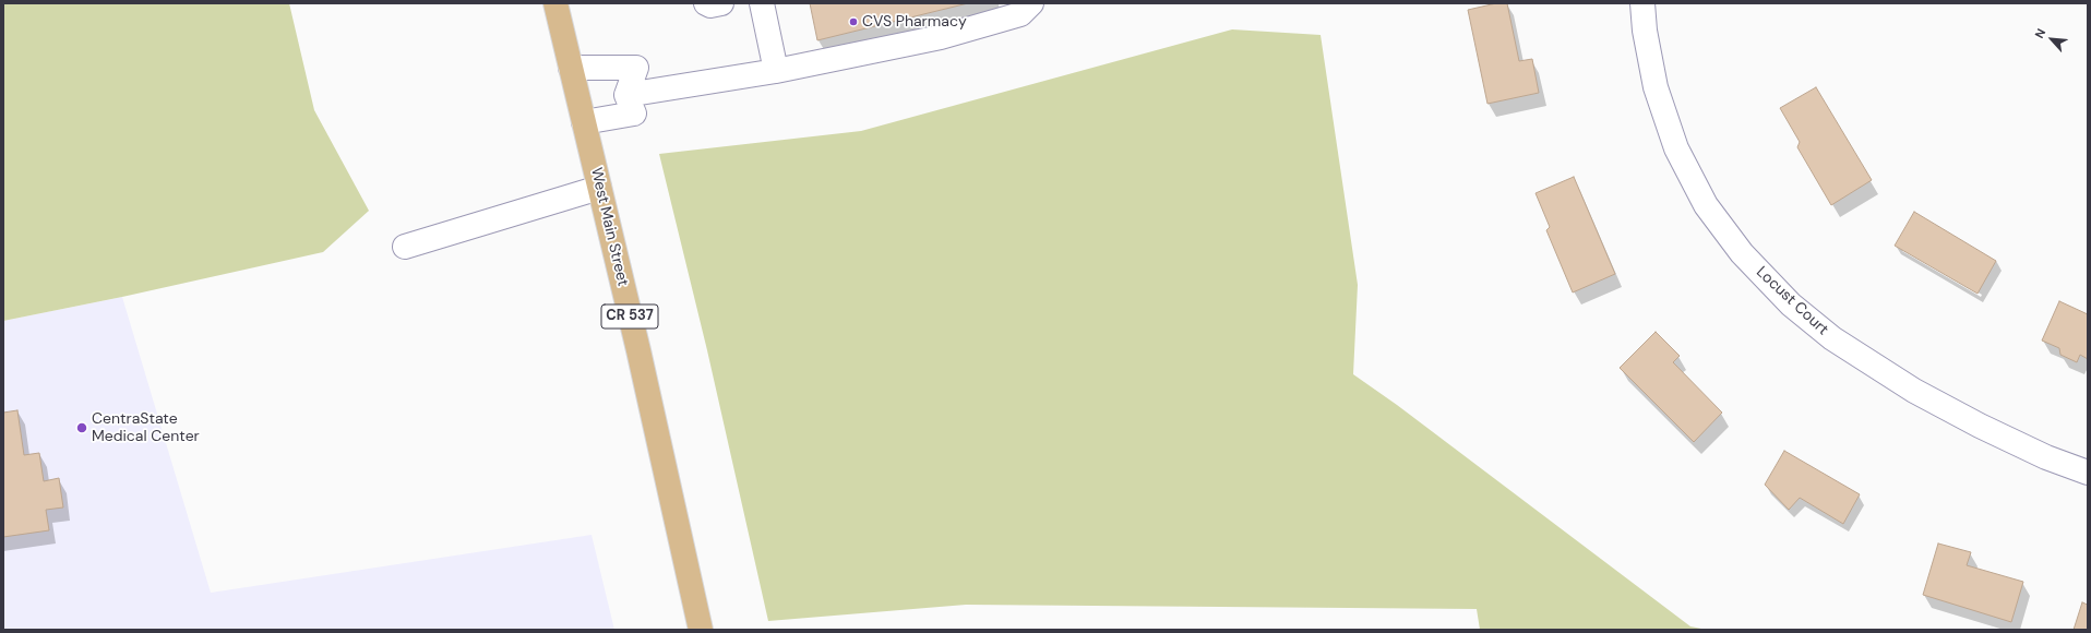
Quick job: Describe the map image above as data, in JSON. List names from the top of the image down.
{
  "streets": {
    "main road": ["West Main Street", "CR 537"],
    "street": ["Locust Court"]
  },
  "places": ["CVS Pharmacy", "CentraState Medical Center"],
  "north": "top left"
}
